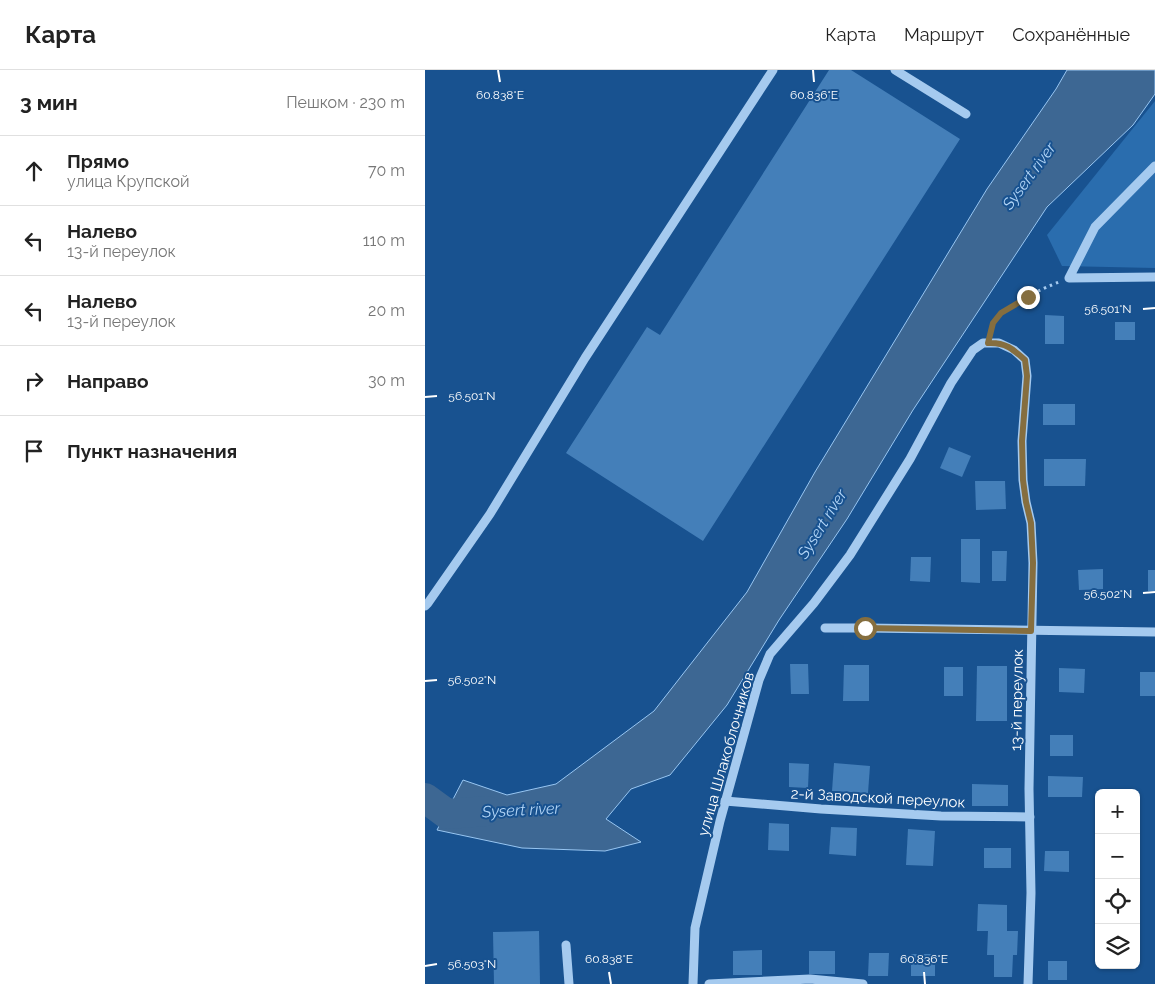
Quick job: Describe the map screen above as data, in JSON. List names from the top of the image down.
{
  "streets": {
    "street": ["13-й переулок", "улица Шлакоблочников", "2-й Заводской переулок"]
  },
  "crossings": [
    ["13-й переулок", "улица Шлакоблочников"],
    ["13-й переулок", "2-й Заводской переулок"],
    ["улица Шлакоблочников", "2-й Заводской переулок"]
  ],
  "water": ["Sysert river"],
  "page": {
    "header": "Карта",
    "nav": ["Карта", "Маршрут", "Сохранённые"],
    "heading": ["3 мин", "Пешком · 230 m"],
    "list": [
      ["Прямо", "улица Крупской", "70 m"],
      ["Налево", "13-й переулок", "110 m"],
      ["Налево", "13-й переулок", "20 m"],
      ["Направо", "30 m"],
      "Пункт назначения"
    ],
    "map_buttons": ["+", "−"]
  },
  "coordinates": [
    "60.838°E",
    "60.836°E",
    "56.501°N",
    "56.502°N",
    "56.503°N"
  ]
}
